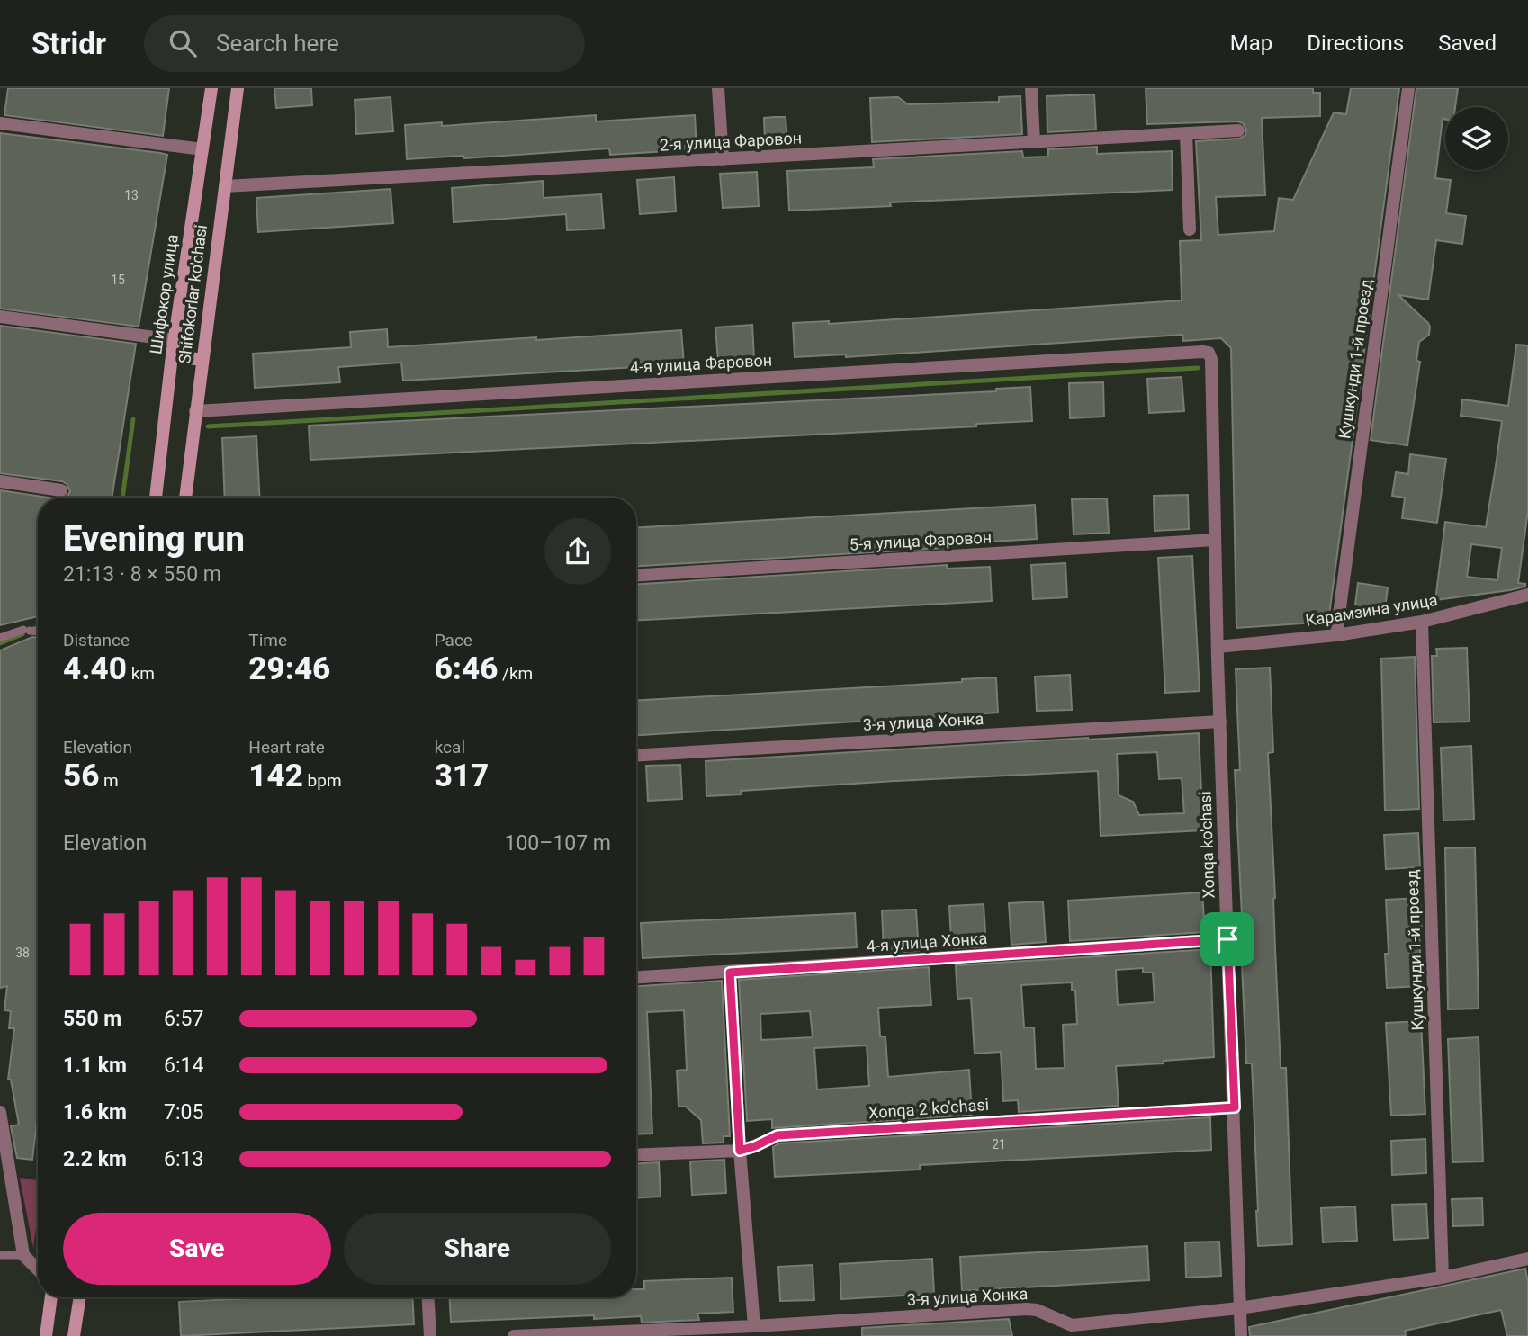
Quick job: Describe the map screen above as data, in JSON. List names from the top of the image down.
{
  "streets": {
    "main road": ["Шифокор улица", "Shifokorlar ko'chasi"],
    "street": [
      "2-я улица Фаровон",
      "Кушкунди 1-й проезд",
      "4-я улица Фаровон",
      "5-я улица Фаровон",
      "Карамзина улица",
      "3-я улица Хонка",
      "Xonqa ko'chasi",
      "4-я улица Хонка",
      "Xonqa 2 ko'chasi"
    ]
  },
  "crossings": [
    ["2-я улица Фаровон", "Shifokorlar ko'chasi"],
    ["Shifokorlar ko'chasi", "4-я улица Фаровон"],
    ["Кушкунди 1-й проезд", "Карамзина улица"],
    ["Кушкунди 1-й проезд", "3-я улица Хонка"],
    ["4-я улица Фаровон", "Xonqa ko'chasi"],
    ["5-я улица Фаровон", "Xonqa ko'chasi"],
    ["Карамзина улица", "Xonqa ko'chasi"],
    ["3-я улица Хонка", "Xonqa ko'chasi"],
    ["Xonqa ko'chasi", "4-я улица Хонка"],
    ["Xonqa ko'chasi", "Xonqa 2 ko'chasi"]
  ],
  "house_numbers": [
    "13",
    "15",
    "38",
    "21"
  ],
  "page": {
    "header": "Stridr",
    "search": "Search here",
    "nav": ["Map", "Directions", "Saved"],
    "heading": ["Evening run", "21:13 · 8 × 550 m"],
    "stats": [
      ["Distance", "4.40 km"],
      ["Time", "29:46"],
      ["Pace", "6:46 /km"],
      ["Elevation", "56 m"],
      ["Heart rate", "142 bpm"],
      ["kcal", "317"]
    ],
    "chart": ["Elevation", "100–107 m"],
    "list": [
      {
        "name": "550 m",
        "note": "6:57"
      },
      {
        "name": "1.1 km",
        "note": "6:14"
      },
      {
        "name": "1.6 km",
        "note": "7:05"
      },
      {
        "name": "2.2 km",
        "note": "6:13"
      }
    ],
    "buttons": ["Save", "Share"]
  }
}
